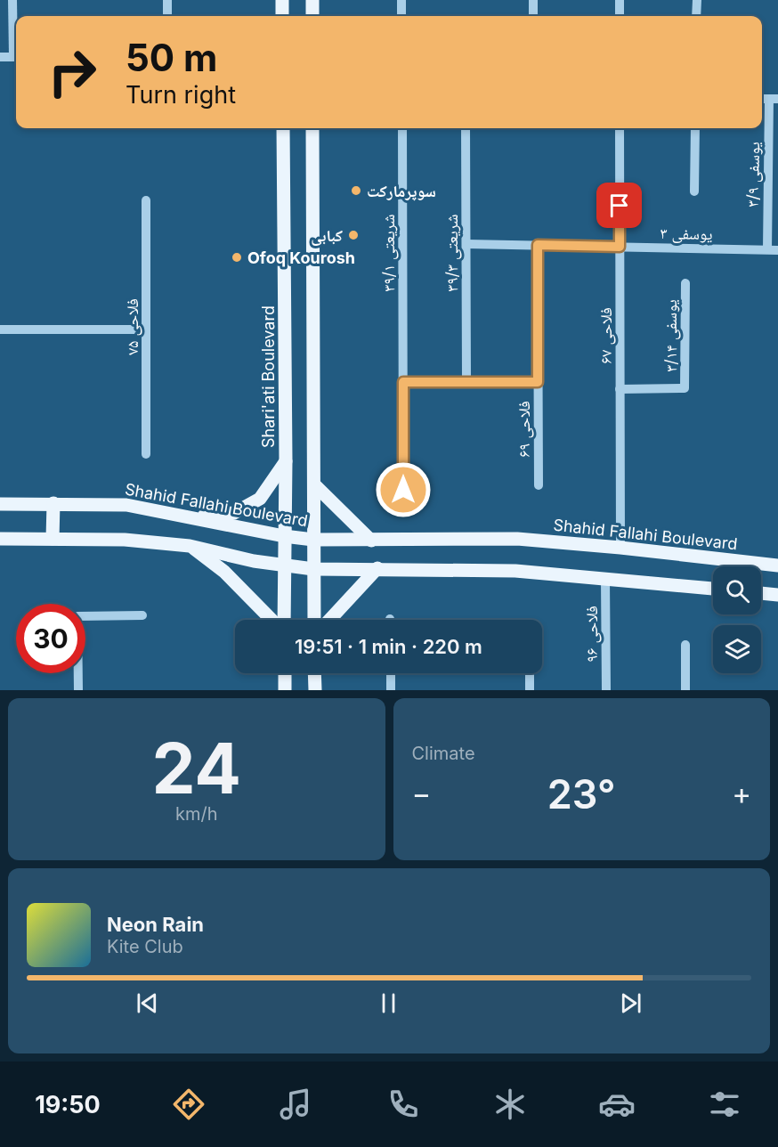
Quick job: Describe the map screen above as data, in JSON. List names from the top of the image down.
{
  "streets": {
    "main road": ["Shari'ati Boulevard", "Shahid Fallahi Boulevard"],
    "street": [
      "یوسفی ۳/۹",
      "یوسفی ۳",
      "شریعتی ۳۹/۱",
      "شریعتی ۳۹/۳",
      "فلاحی ۷۵",
      "فلاحی ۶۷",
      "یوسفی ۳/۱۴",
      "فلاحی ۶۹",
      "فلاحی ۹۶"
    ]
  },
  "crossings": [
    ["یوسفی ۳/۹", "یوسفی ۳"],
    ["یوسفی ۳", "شریعتی ۳۹/۳"],
    ["یوسفی ۳", "فلاحی ۶۷"],
    ["یوسفی ۳", "فلاحی ۶۹"],
    ["فلاحی ۶۷", "یوسفی ۳/۱۴"],
    ["فلاحی ۶۷", "Shahid Fallahi Boulevard"],
    ["Shari'ati Boulevard", "Shahid Fallahi Boulevard"]
  ],
  "places": ["سوپرمارکت", "کبابی", "Ofoq Kourosh"],
  "page": {
    "turn": ["50 m", "Turn right"],
    "limit": "30",
    "trip": "19:51 · 1 min · 220 m",
    "tile": [
      ["24", "km/h"],
      "Climate"
    ],
    "heat": ["−", "23°", "+"],
    "song": ["Neon Rain", "Kite Club"],
    "tabs": "19:50"
  }
}
